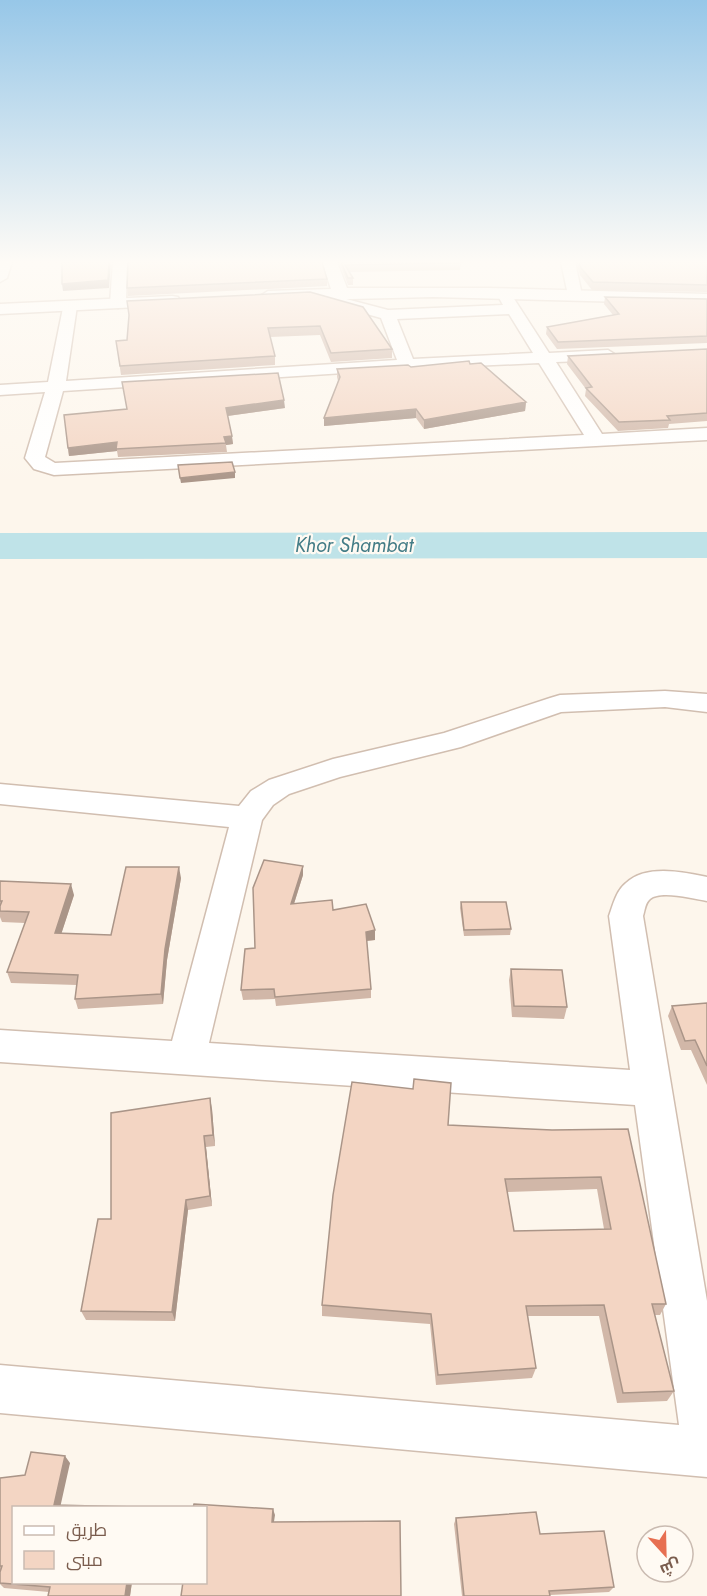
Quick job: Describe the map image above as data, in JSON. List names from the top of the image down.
{
  "water": ["Khor Shambat"],
  "legend": ["طريق", "مبنى"],
  "north": "bottom"
}
